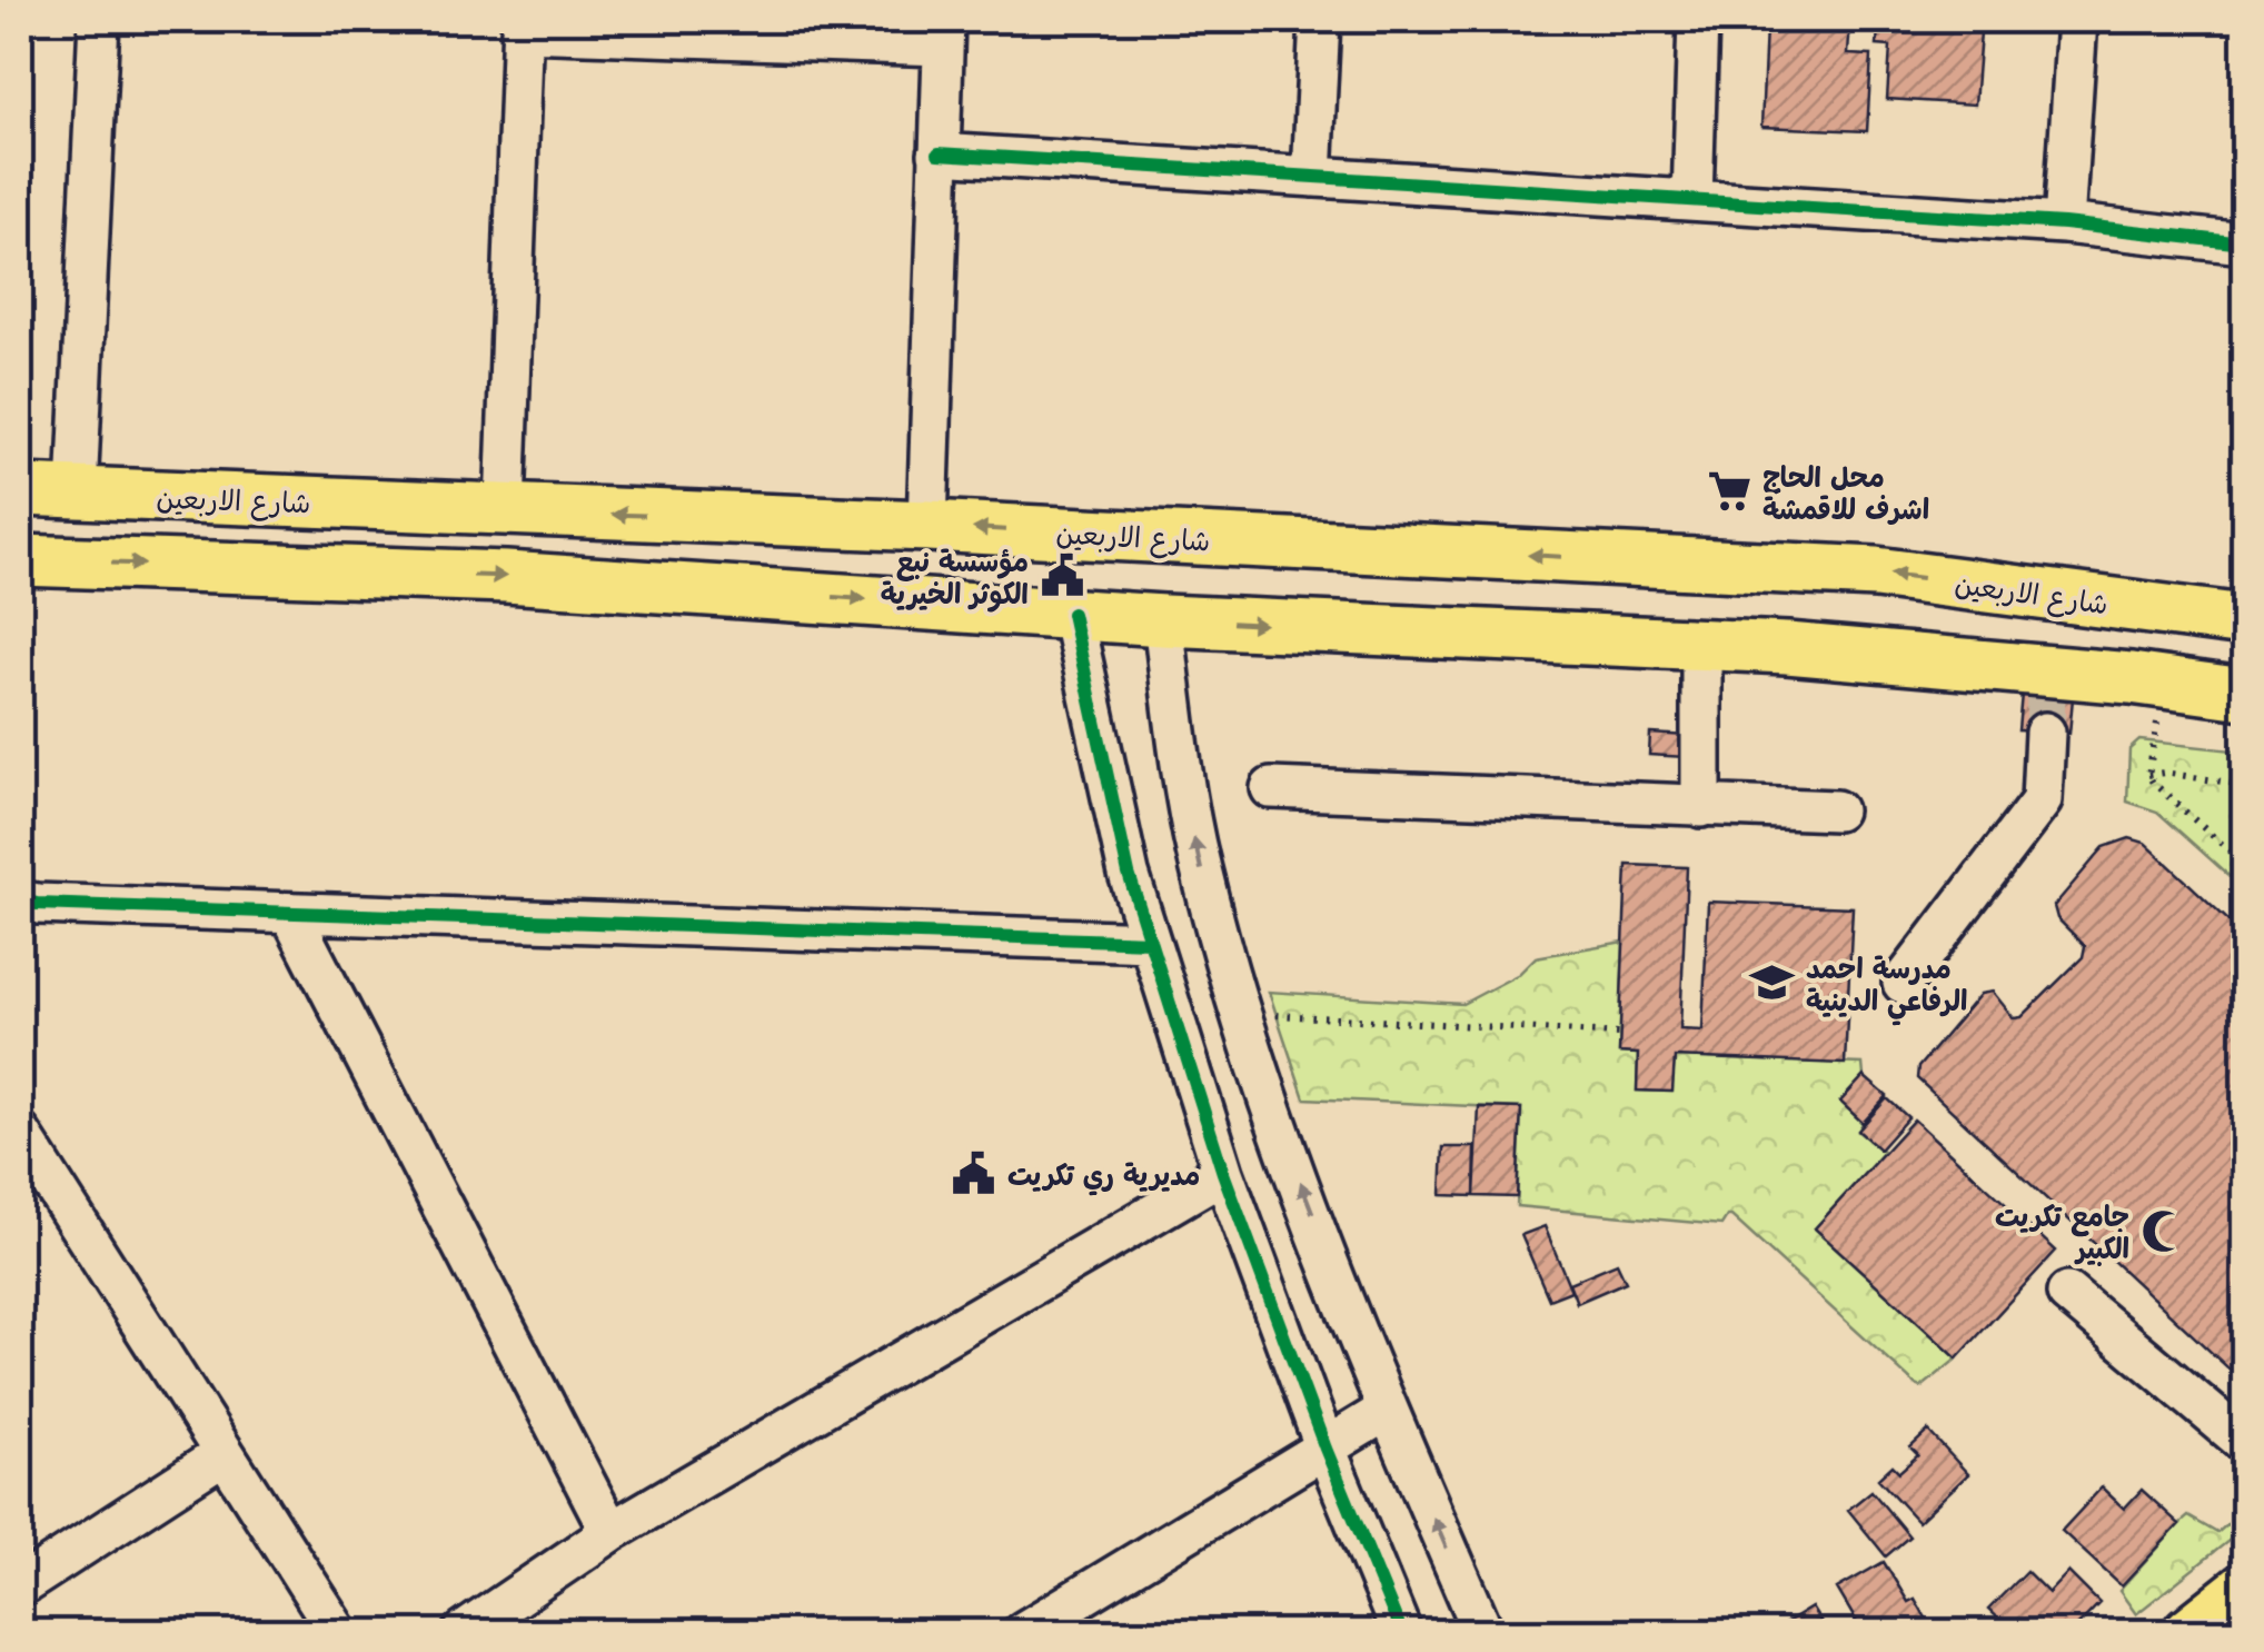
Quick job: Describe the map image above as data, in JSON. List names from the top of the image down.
{
  "streets": {
    "main road": ["شارع الاربعين"]
  },
  "places": {
    "supermarket": ["محل الحاج اشرف للاقمشة"],
    "public building": ["مؤسسة نبع الكوثر الخيرية", "مديرية ري تكريت"],
    "school or university": ["مدرسة احمد الرفاعي الدينية"],
    "mosque": ["جامع تكريت الكبير"]
  }
}
